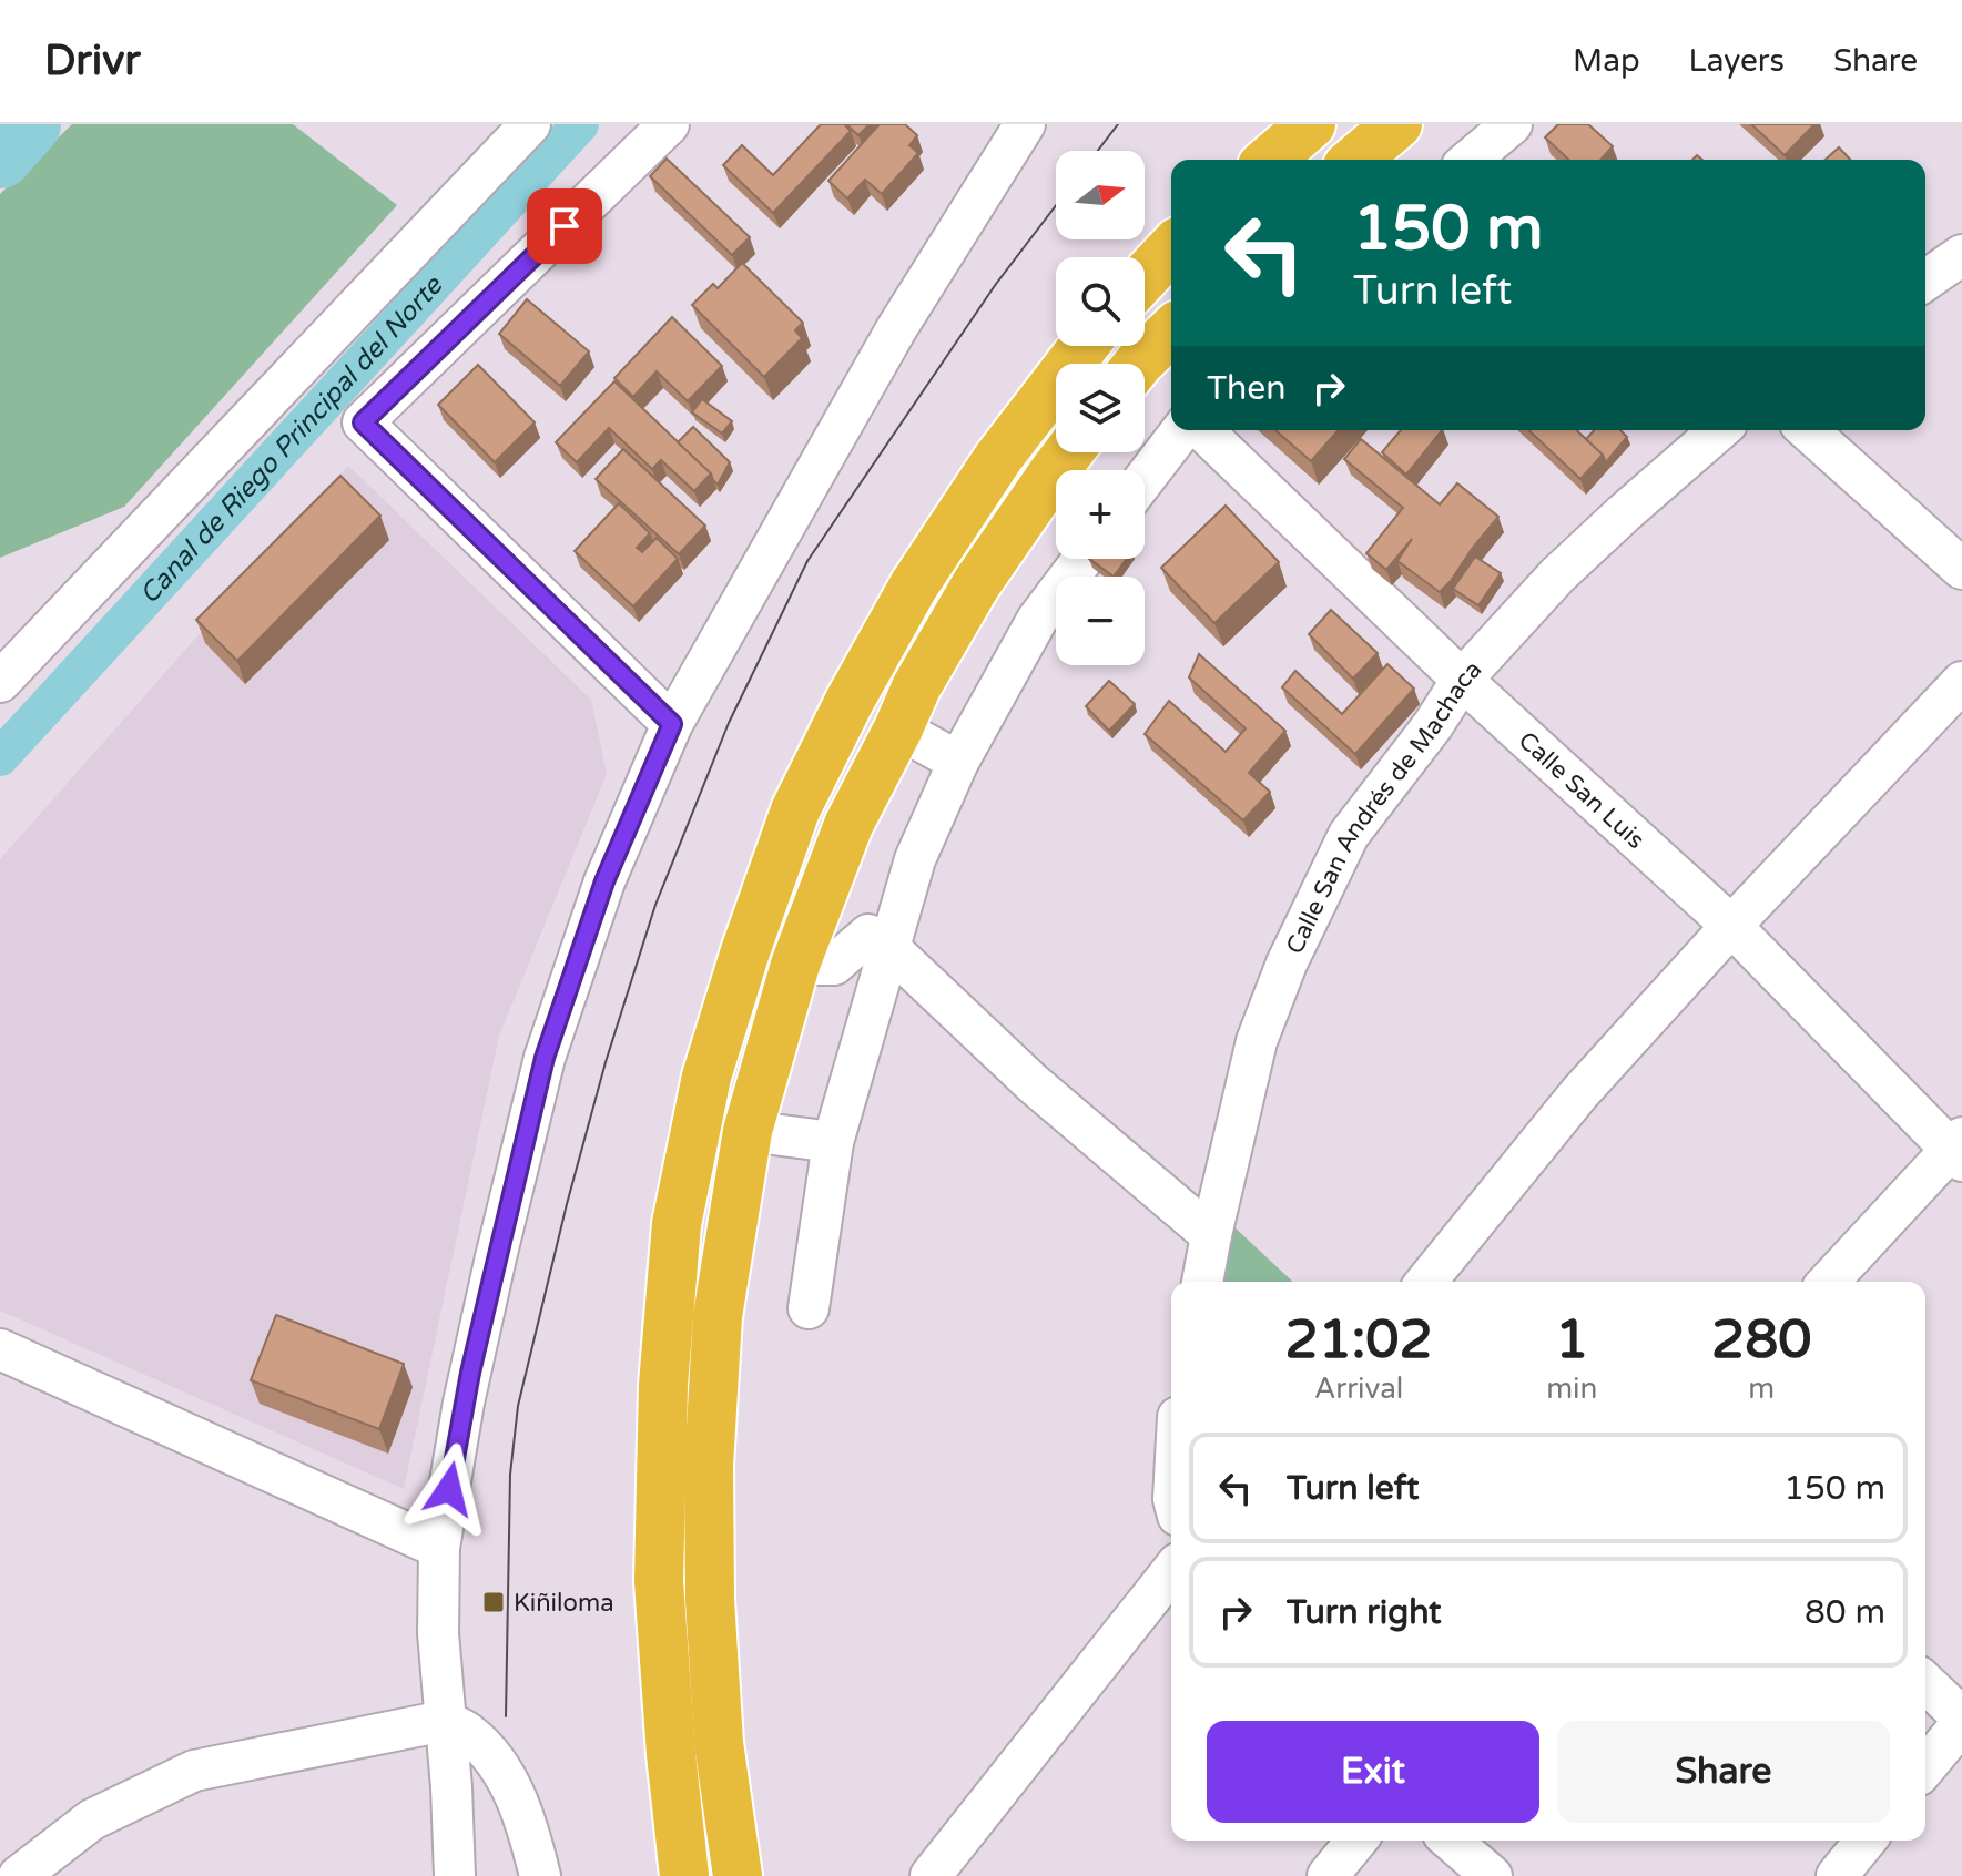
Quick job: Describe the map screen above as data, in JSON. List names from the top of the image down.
{
  "streets": {
    "street": ["Calle San Luis", "Calle San Andrés de Machaca"]
  },
  "crossings": [
    ["Calle San Luis", "Calle San Andrés de Machaca"]
  ],
  "water": ["Canal de Riego Principal del Norte"],
  "places": {
    "transit": ["Kiñiloma"]
  },
  "north": "right",
  "page": {
    "header": "Drivr",
    "nav": ["Map", "Layers", "Share"],
    "map_buttons": ["+", "−"],
    "turn": ["150 m", "Turn left"],
    "then": "Then",
    "eta": [
      "21:02",
      "Arrival",
      "1",
      "min",
      "280",
      "m"
    ],
    "list": [
      {
        "name": "Turn left",
        "value": "150 m"
      },
      {
        "name": "Turn right",
        "value": "80 m"
      }
    ],
    "buttons": ["Exit", "Share"]
  }
}
